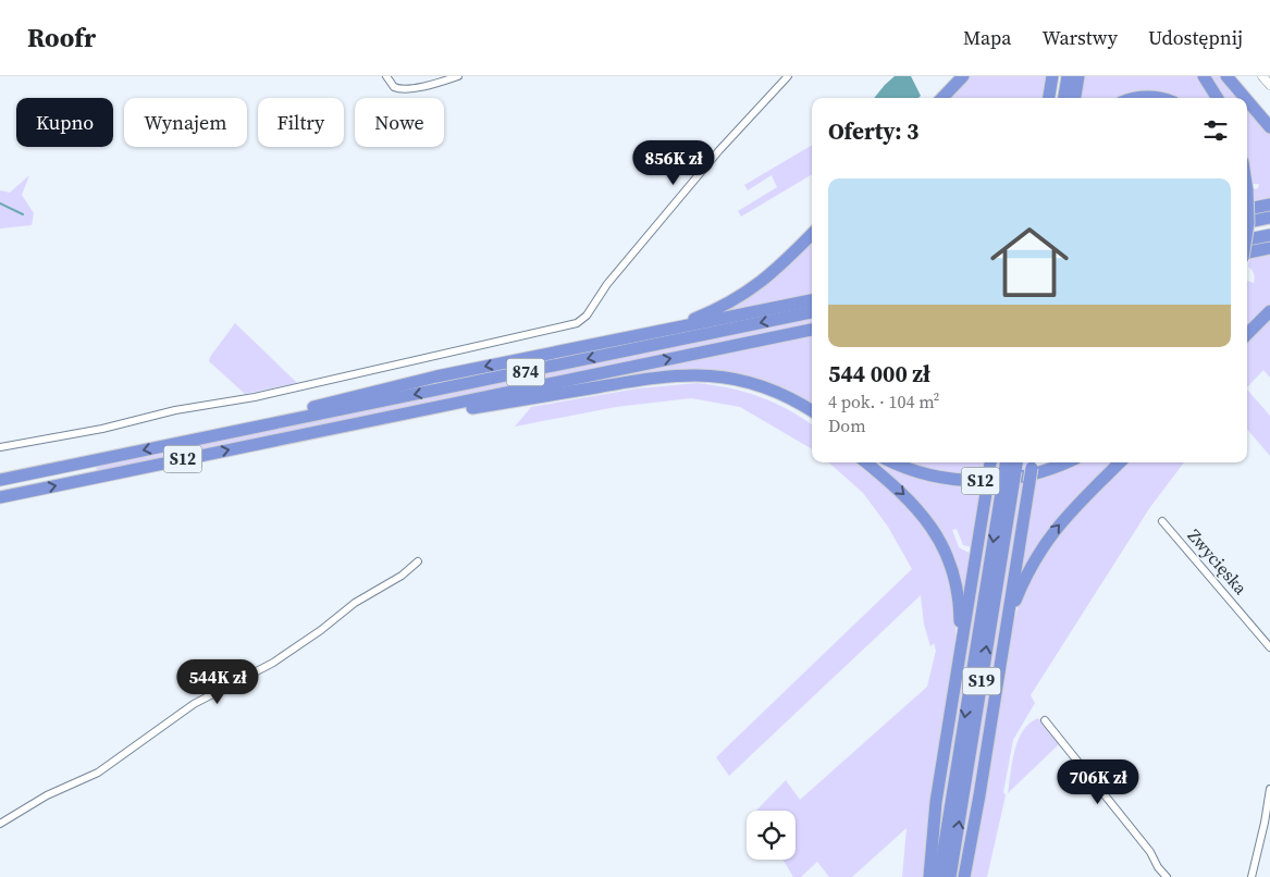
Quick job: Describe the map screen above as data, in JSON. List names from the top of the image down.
{
  "streets": {
    "highway": ["874", "S12", "S19"],
    "street": ["Zwycięska"]
  },
  "crossings": [
    ["874", "S12"]
  ],
  "page": {
    "header": "Roofr",
    "nav": ["Mapa", "Warstwy", "Udostępnij"],
    "chip": [
      "Kupno",
      "Wynajem",
      "Filtry",
      "Nowe"
    ],
    "heading": "Oferty: 3",
    "price": ["856K zł", "544K zł", "706K zł"],
    "list": [
      {
        "name": "544 000 zł",
        "note": "4 pok. · 104 m² · Dom"
      }
    ]
  }
}
